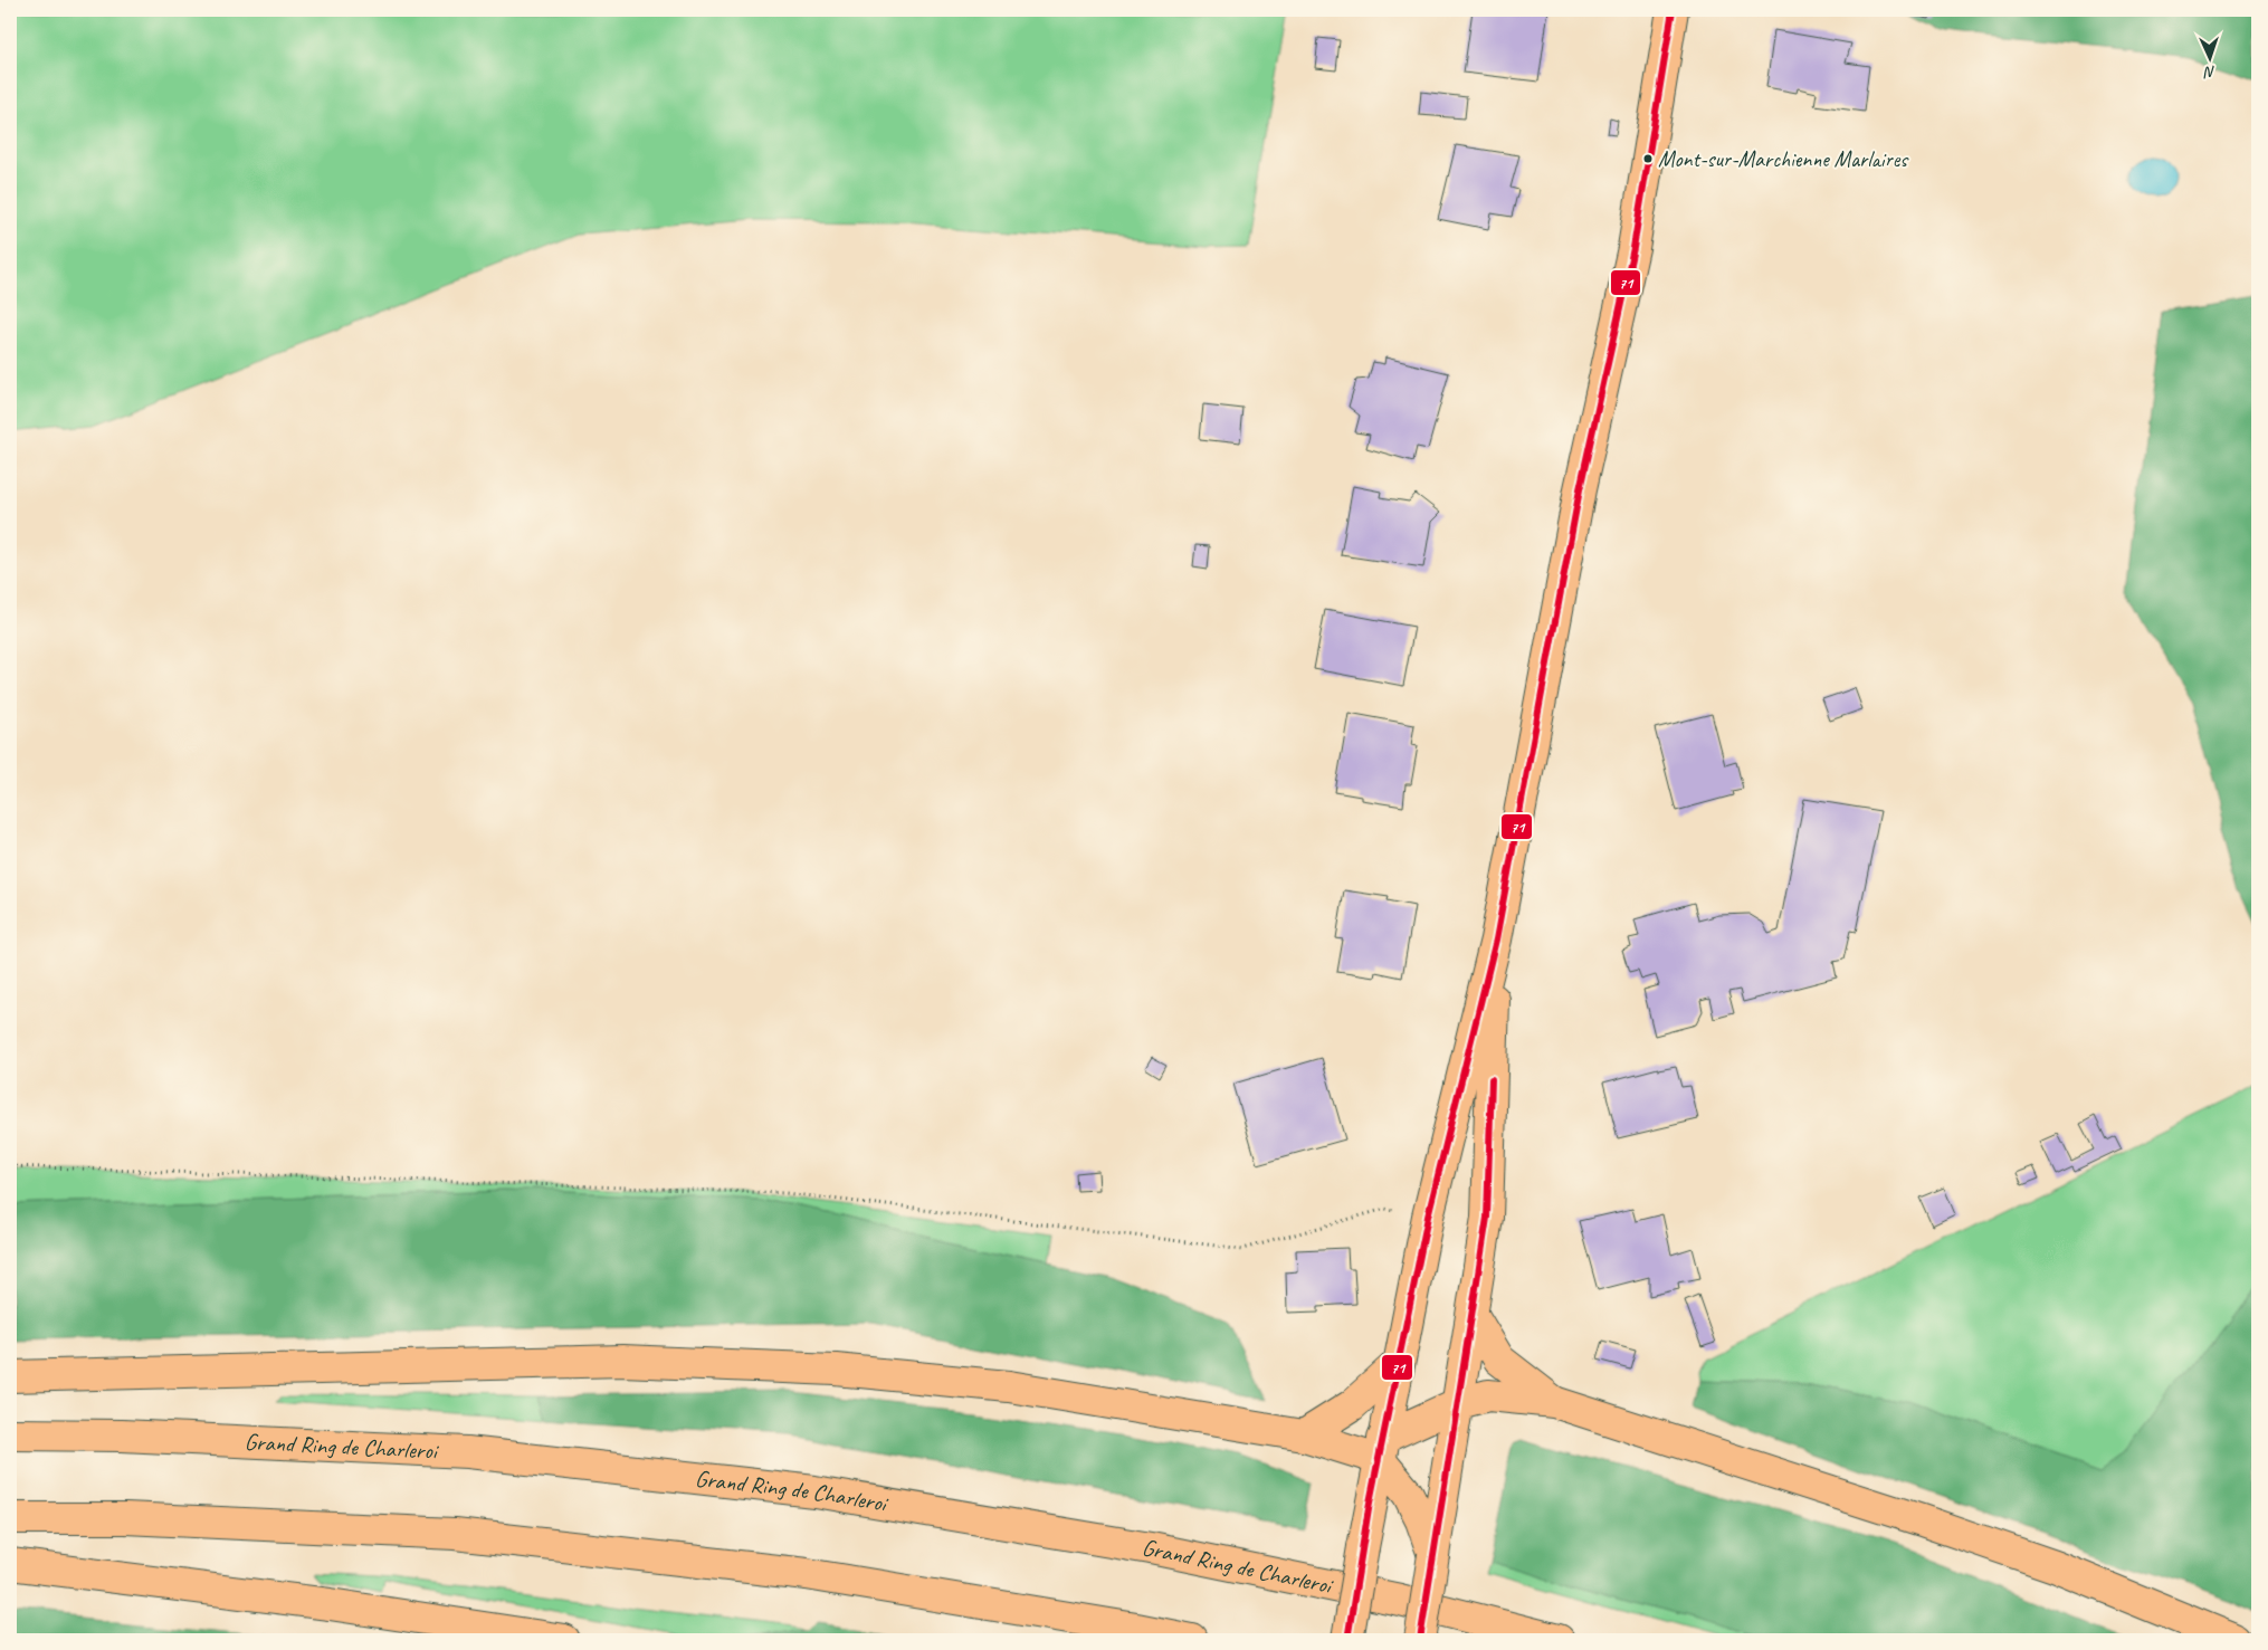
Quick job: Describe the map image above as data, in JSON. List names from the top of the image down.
{
  "streets": {
    "main road": ["Grand Ring de Charleroi"]
  },
  "places": ["Mont-sur-Marchienne Marlaires"],
  "lines": ["transit line 71"],
  "north": "bottom"
}
